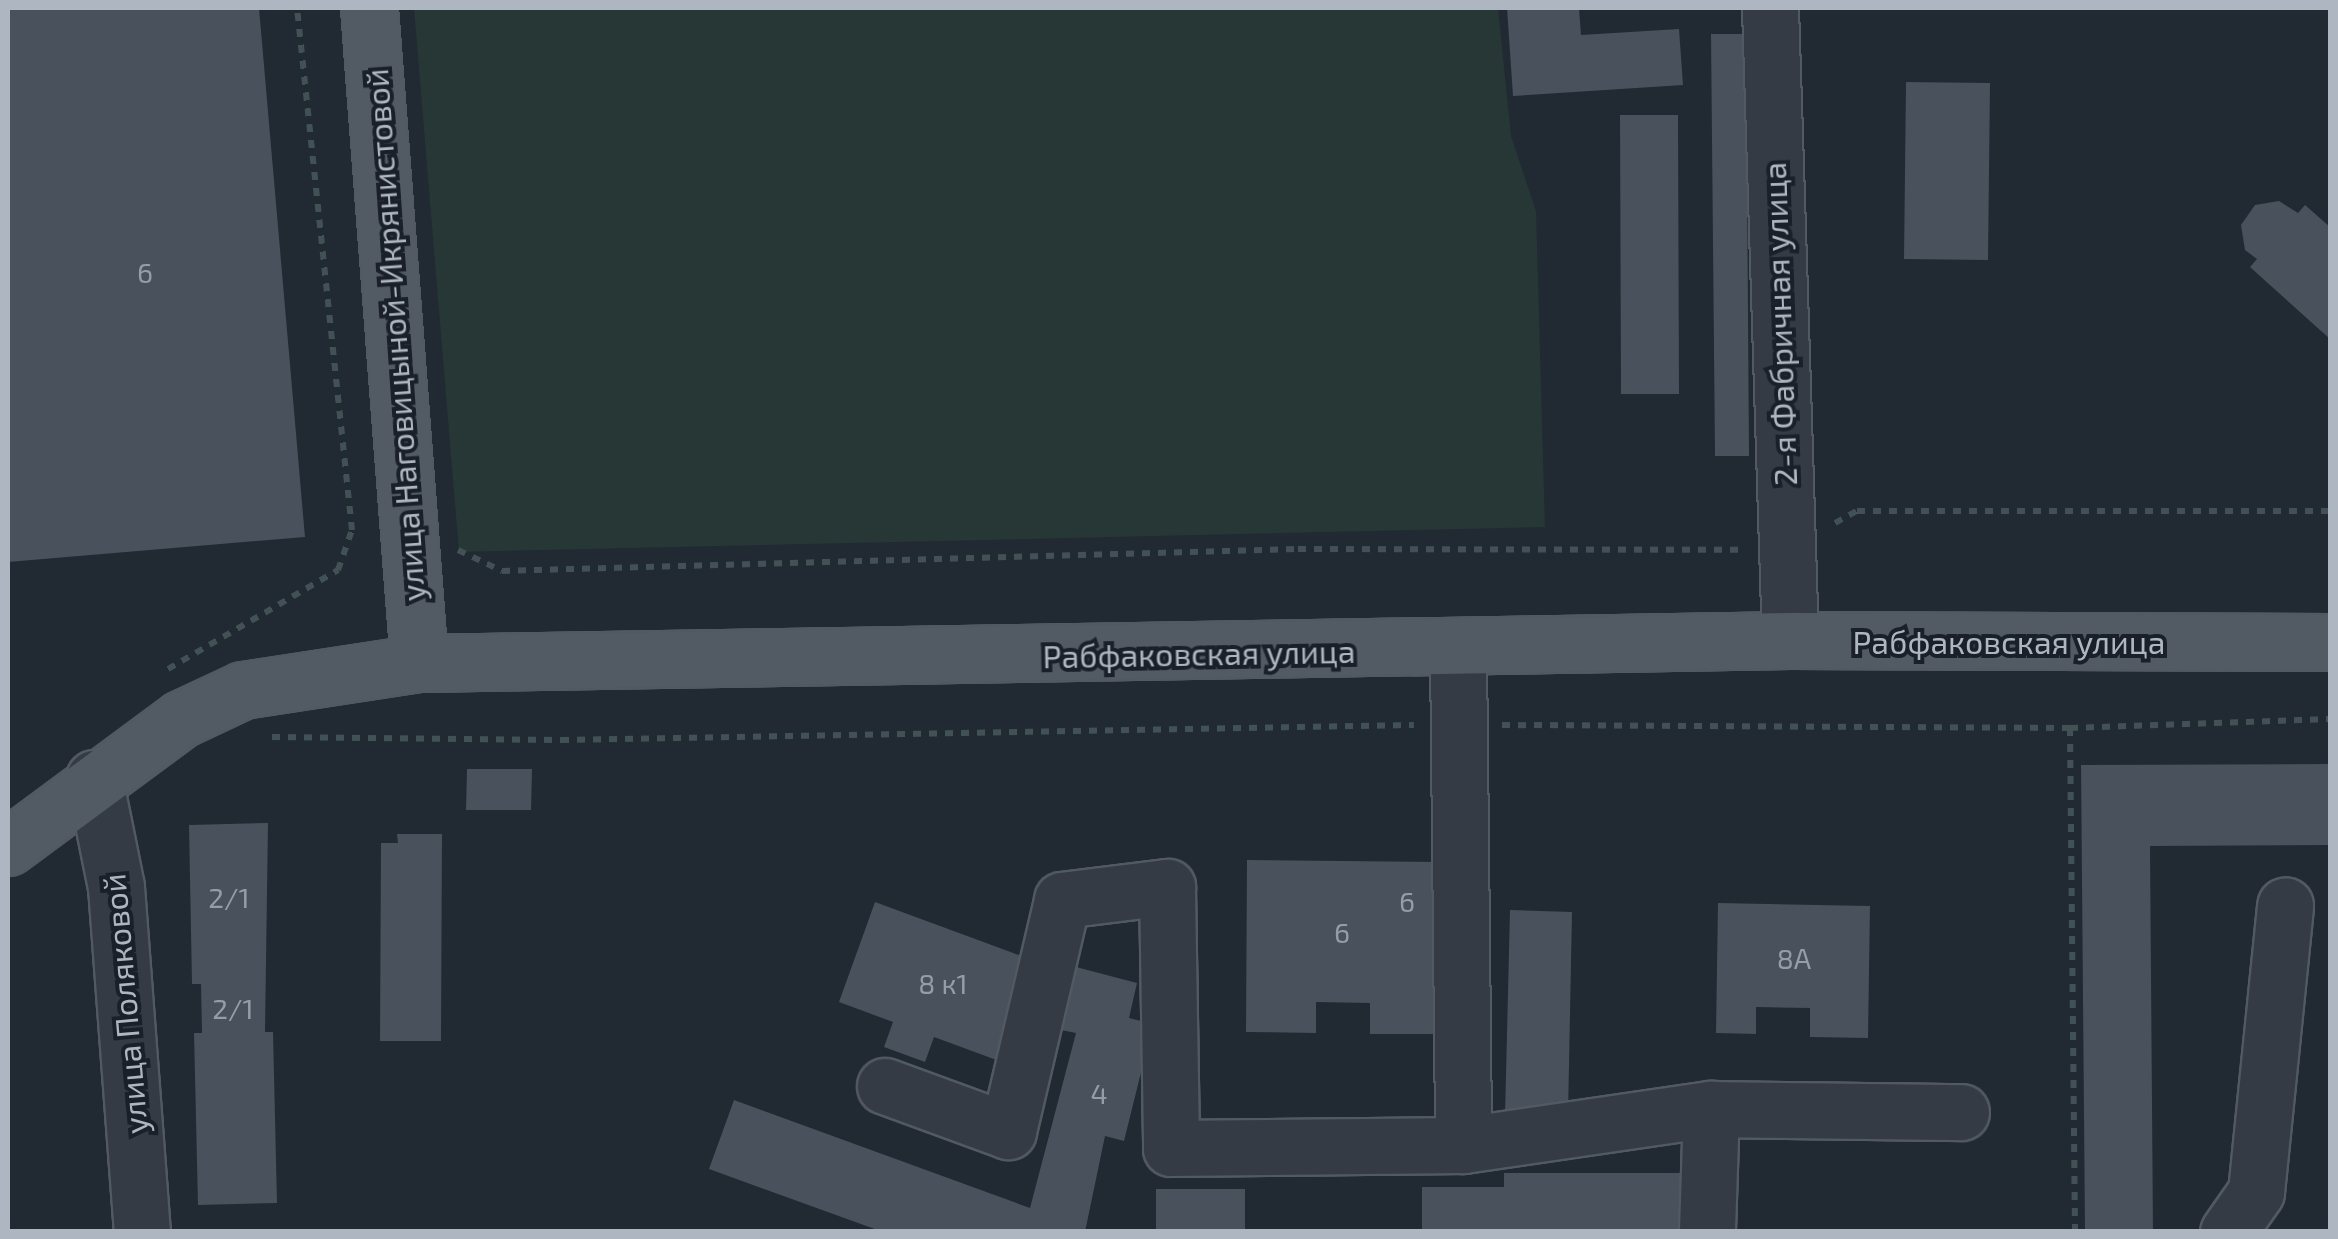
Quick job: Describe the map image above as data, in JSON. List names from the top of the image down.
{
  "streets": {
    "main road": ["улица Наговицыной-Икрянистовой", "Рабфаковская улица"],
    "street": ["2-я Фабричная улица", "улица Поляковой"]
  },
  "crossings": [
    ["2-я Фабричная улица", "Рабфаковская улица"],
    ["улица Наговицыной-Икрянистовой", "Рабфаковская улица"],
    ["Рабфаковская улица", "улица Поляковой"]
  ],
  "house_numbers": [
    "6",
    "2/1",
    "6",
    "6",
    "8А",
    "8 к1",
    "2/1",
    "4"
  ]
}
